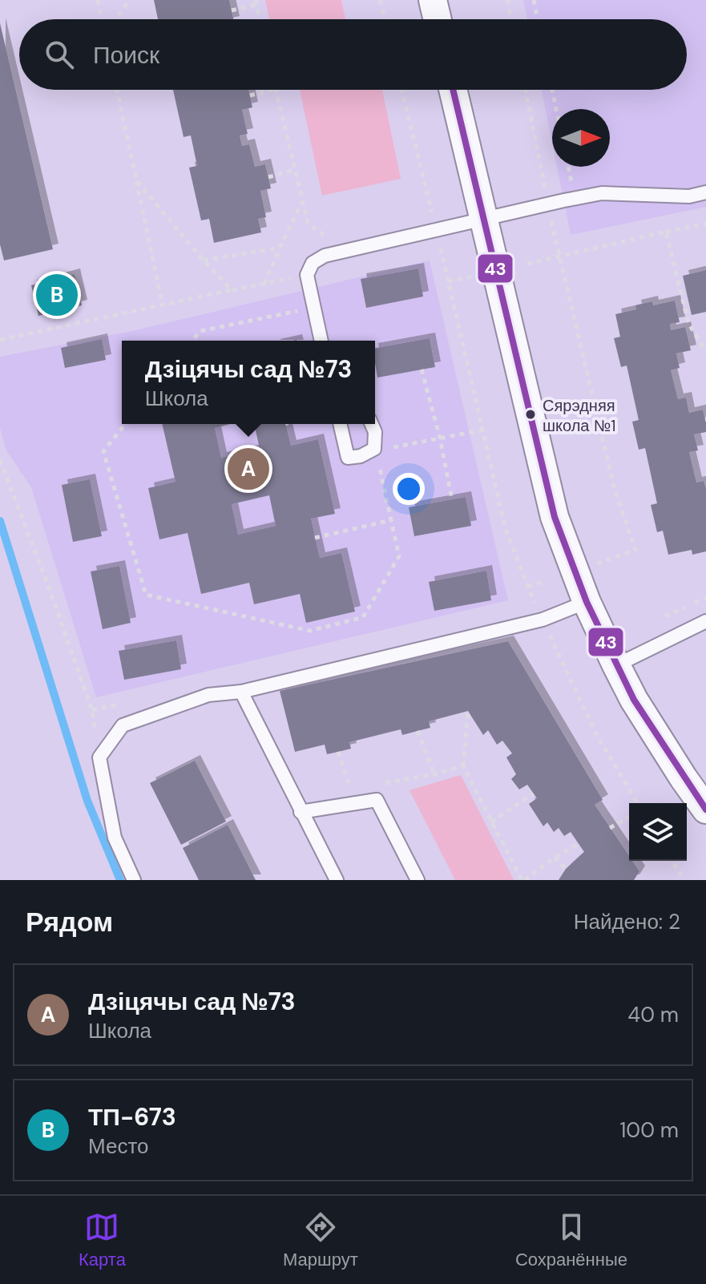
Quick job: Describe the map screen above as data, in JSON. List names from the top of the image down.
{
  "places": ["Сярэдняя школа №1"],
  "lines": ["transit line 43"],
  "north": "right",
  "page": {
    "search": "Поиск",
    "pins": ["B", "A"],
    "popup": ["Дзіцячы сад №73", "Школа"],
    "heading": ["Рядом", "Найдено: 2"],
    "list": [
      {
        "mark": "A",
        "name": "Дзіцячы сад №73",
        "note": "Школа",
        "value": "40 m"
      },
      {
        "mark": "B",
        "name": "ТП-673",
        "note": "Место",
        "value": "100 m"
      }
    ],
    "nav": ["Карта", "Маршрут", "Сохранённые"]
  }
}
